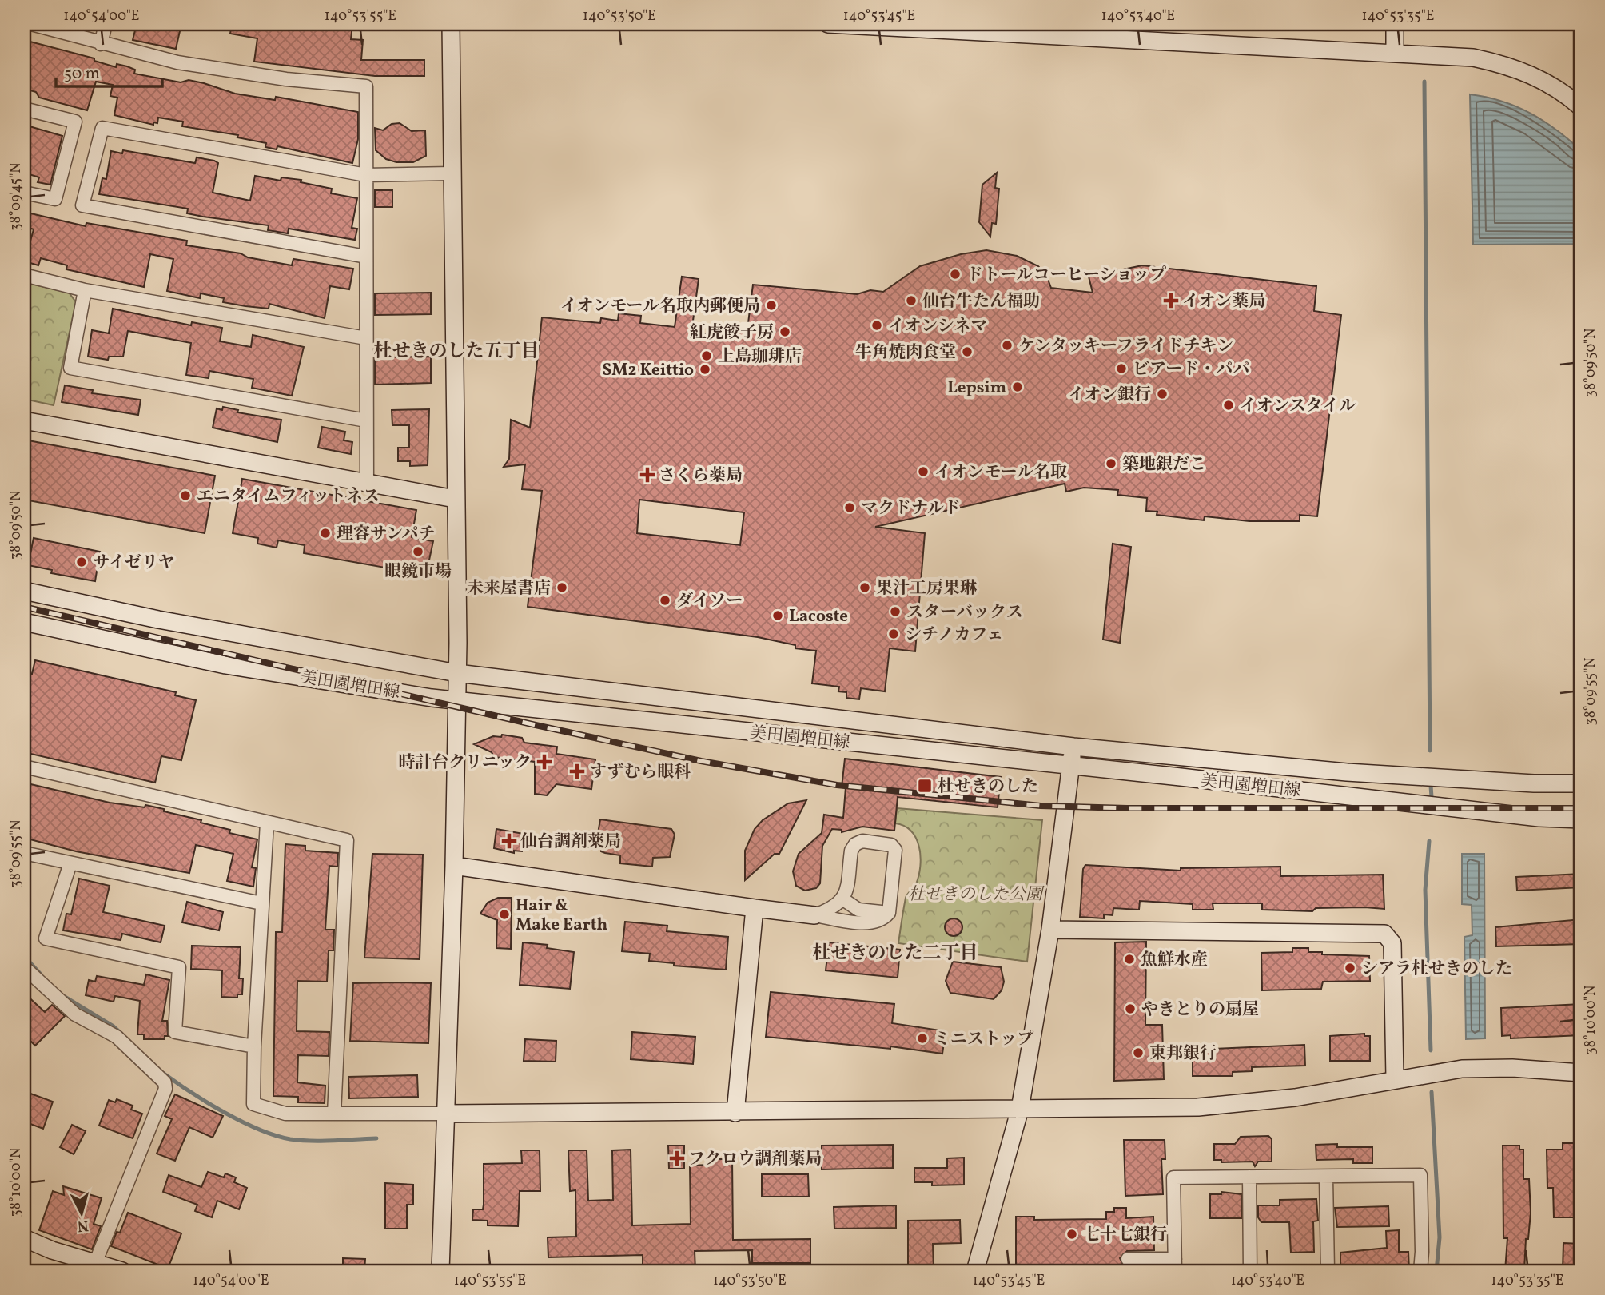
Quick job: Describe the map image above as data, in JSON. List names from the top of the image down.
{
  "streets": {
    "street": ["美田園増田線"]
  },
  "districts": ["杜せきのした五丁目", "杜せきのした二丁目"],
  "parks": ["杜せきのした公園"],
  "places": {
    "other": [
      "ドトールコーヒーショップ",
      "仙台牛たん福助",
      "イオンモール名取内郵便局",
      "イオンシネマ",
      "紅虎餃子房",
      "ケンタッキーフライドチキン",
      "牛角焼肉食堂",
      "上島珈琲店",
      "ビアード・パパ",
      "SM2 Keittio",
      "Lepsim",
      "イオン銀行",
      "イオンスタイル",
      "築地銀だこ",
      "イオンモール名取",
      "エニタイムフィットネス",
      "マクドナルド",
      "理容サンパチ",
      "眼鏡市場",
      "サイゼリヤ",
      "未来屋書店",
      "果汁工房果琳",
      "ダイソー",
      "スターバックス",
      "Lacoste",
      "シチノカフェ",
      "Hair & Make Earth",
      "魚鮮水産",
      "シアラ杜せきのした",
      "やきとりの扇屋",
      "ミニストップ",
      "東邦銀行",
      "七十七銀行"
    ],
    "health": [
      "イオン薬局",
      "さくら薬局",
      "時計台クリニック",
      "すずむら眼科",
      "仙台調剤薬局",
      "フクロウ調剤薬局"
    ],
    "transit": ["杜せきのした"]
  },
  "scale_bar": "50 m",
  "north": "bottom",
  "coordinates": [
    "140°54'00\"E",
    "140°53'55\"E",
    "140°53'50\"E",
    "140°53'45\"E",
    "140°53'40\"E",
    "140°53'35\"E",
    "38°09'45\"N",
    "38°09'50\"N",
    "38°09'55\"N",
    "38°10'00\"N"
  ]
}
